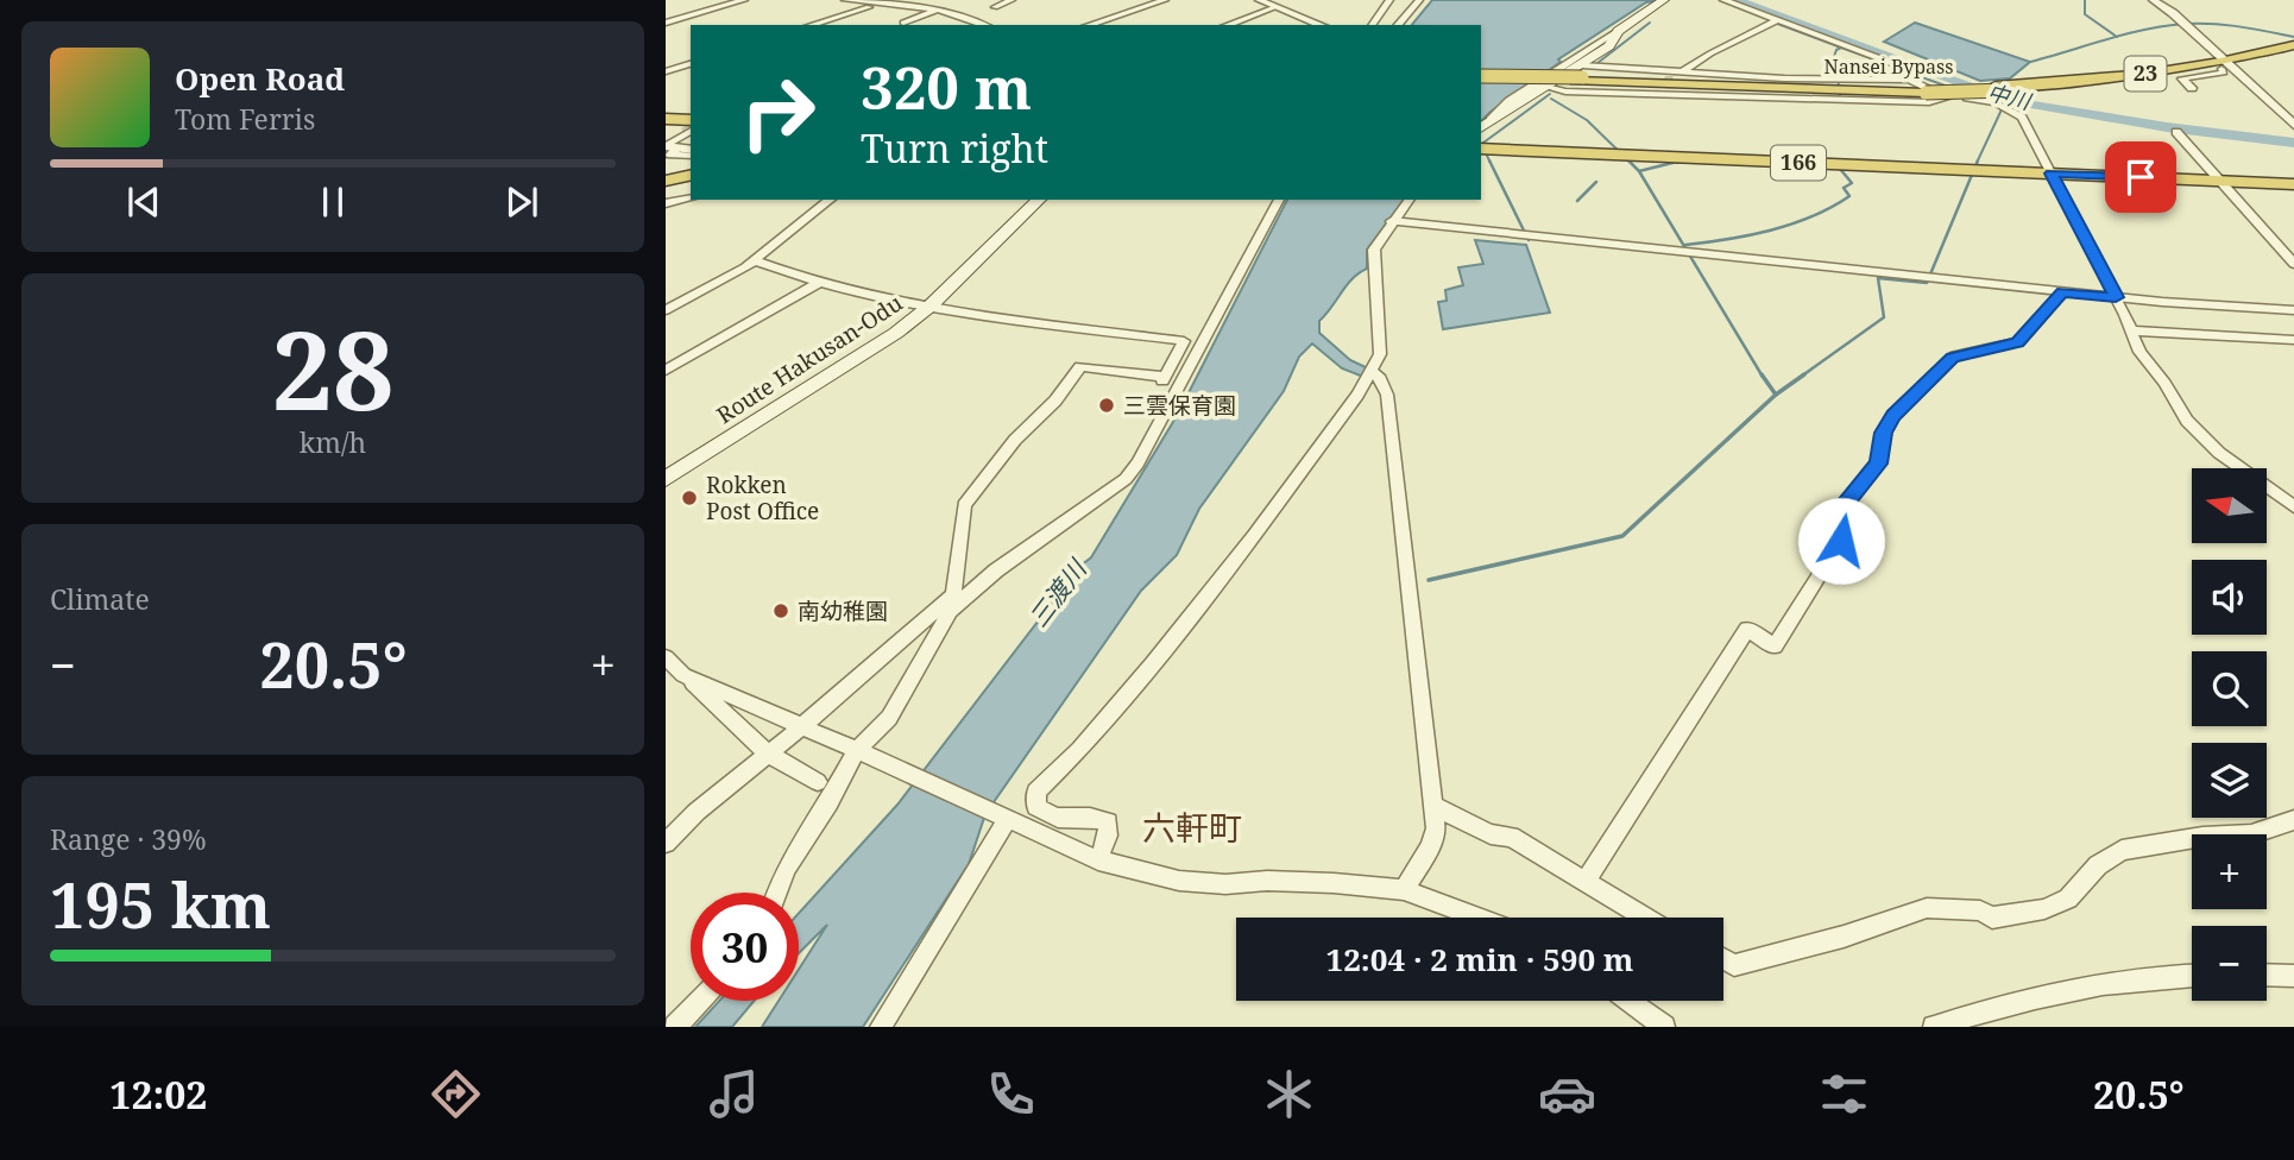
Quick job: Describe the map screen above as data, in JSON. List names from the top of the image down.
{
  "streets": {
    "highway": ["Nansei Bypass", "23", "166"],
    "main road": ["Route Hakusan-Odu"]
  },
  "districts": ["六軒町"],
  "water": ["中川", "三渡川"],
  "places": ["三雲保育園", "Rokken Post Office", "南幼稚園"],
  "north": "left",
  "page": {
    "turn": ["320 m", "Turn right"],
    "song": ["Open Road", "Tom Ferris"],
    "tile": [
      ["28", "km/h"],
      "Climate",
      ["Range · 39%", "195 km"]
    ],
    "map_buttons": ["+", "−"],
    "heat": ["−", "20.5°", "+"],
    "limit": "30",
    "trip": "12:04 · 2 min · 590 m",
    "tabs": ["12:02", "20.5°"]
  }
}
